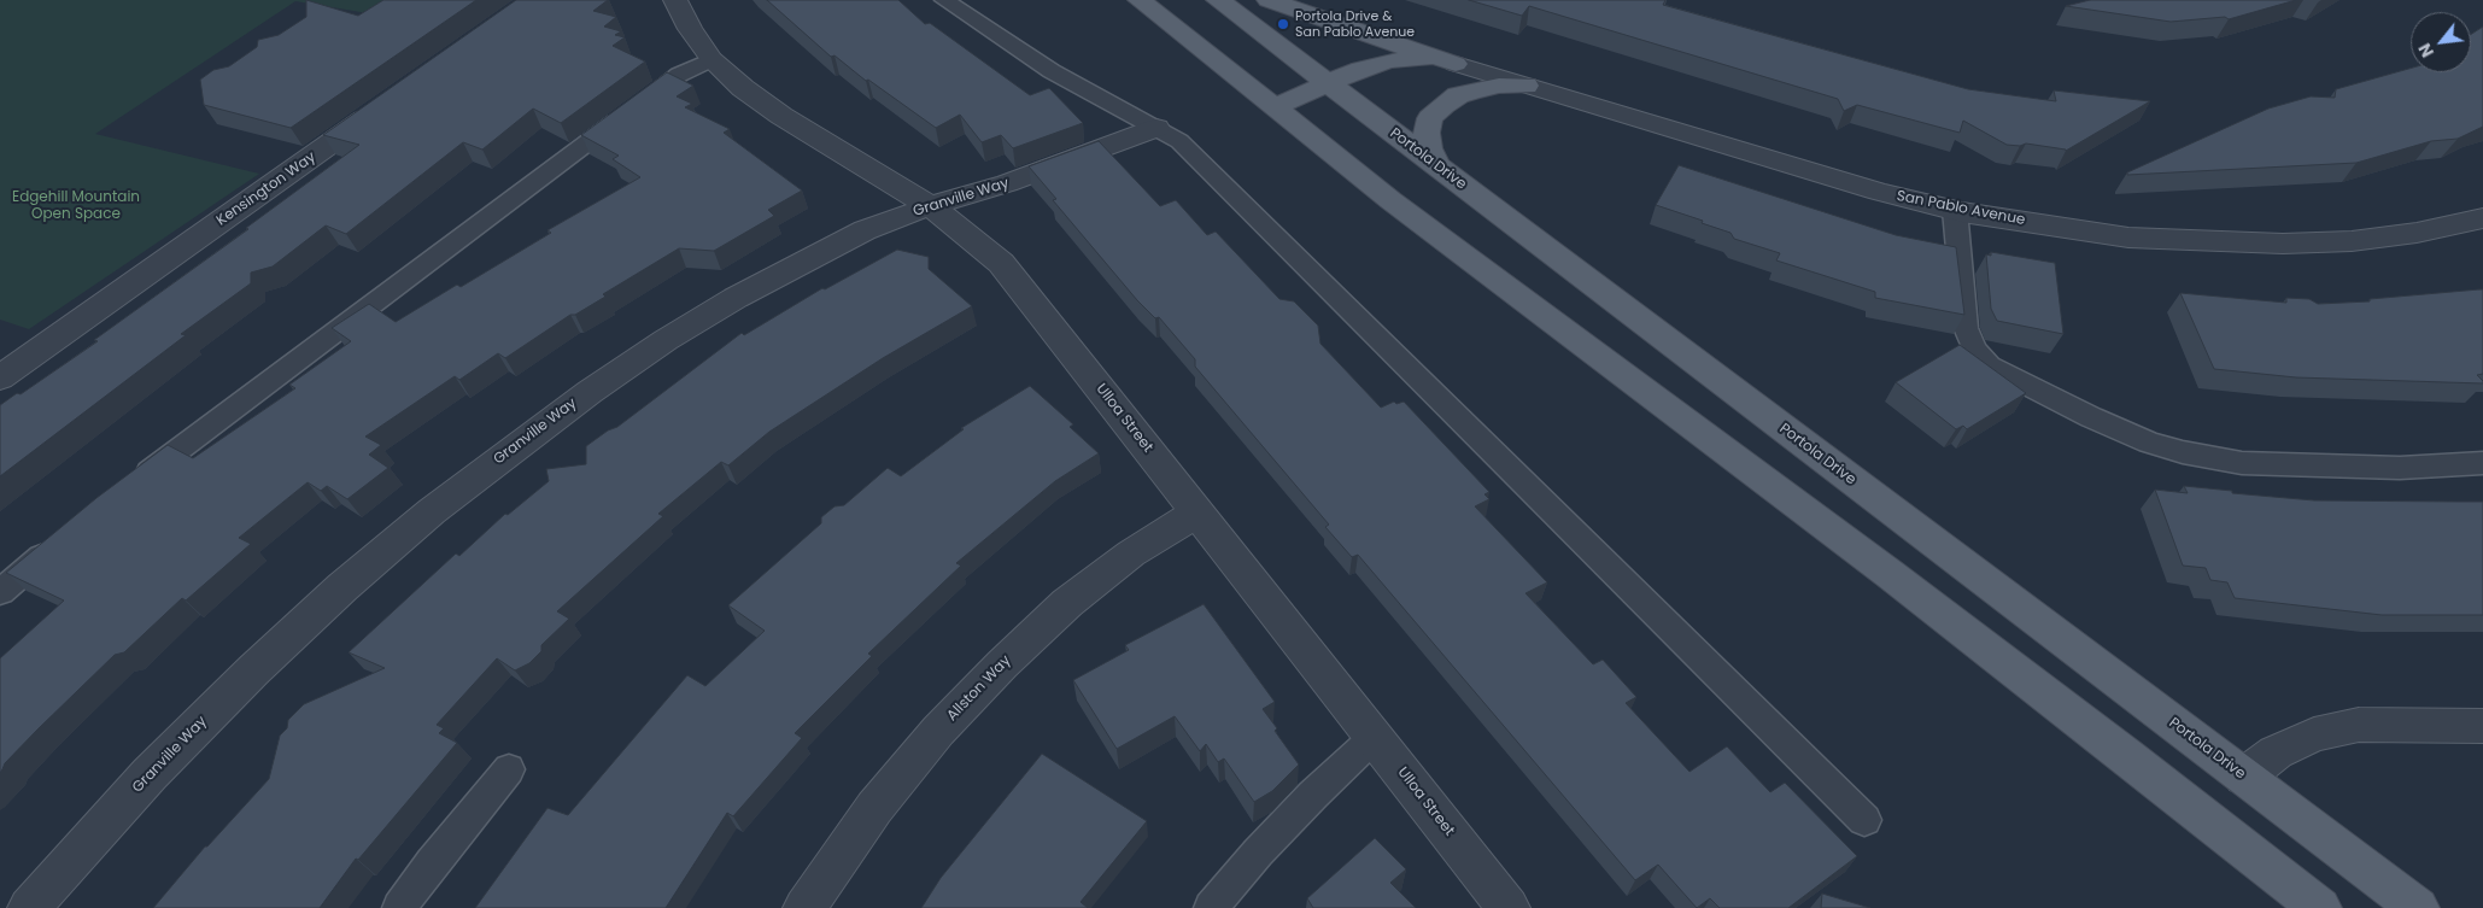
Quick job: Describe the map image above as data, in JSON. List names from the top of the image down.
{
  "streets": {
    "main road": ["Portola Drive"],
    "street": [
      "Kensington Way",
      "Granville Way",
      "San Pablo Avenue",
      "Ulloa Street",
      "Allston Way"
    ]
  },
  "crossings": [
    ["Granville Way", "Ulloa Street"],
    ["Ulloa Street", "Allston Way"]
  ],
  "parks": ["Edgehill Mountain Open Space"],
  "places": ["Portola Drive & San Pablo Avenue"],
  "north": "bottom left"
}
